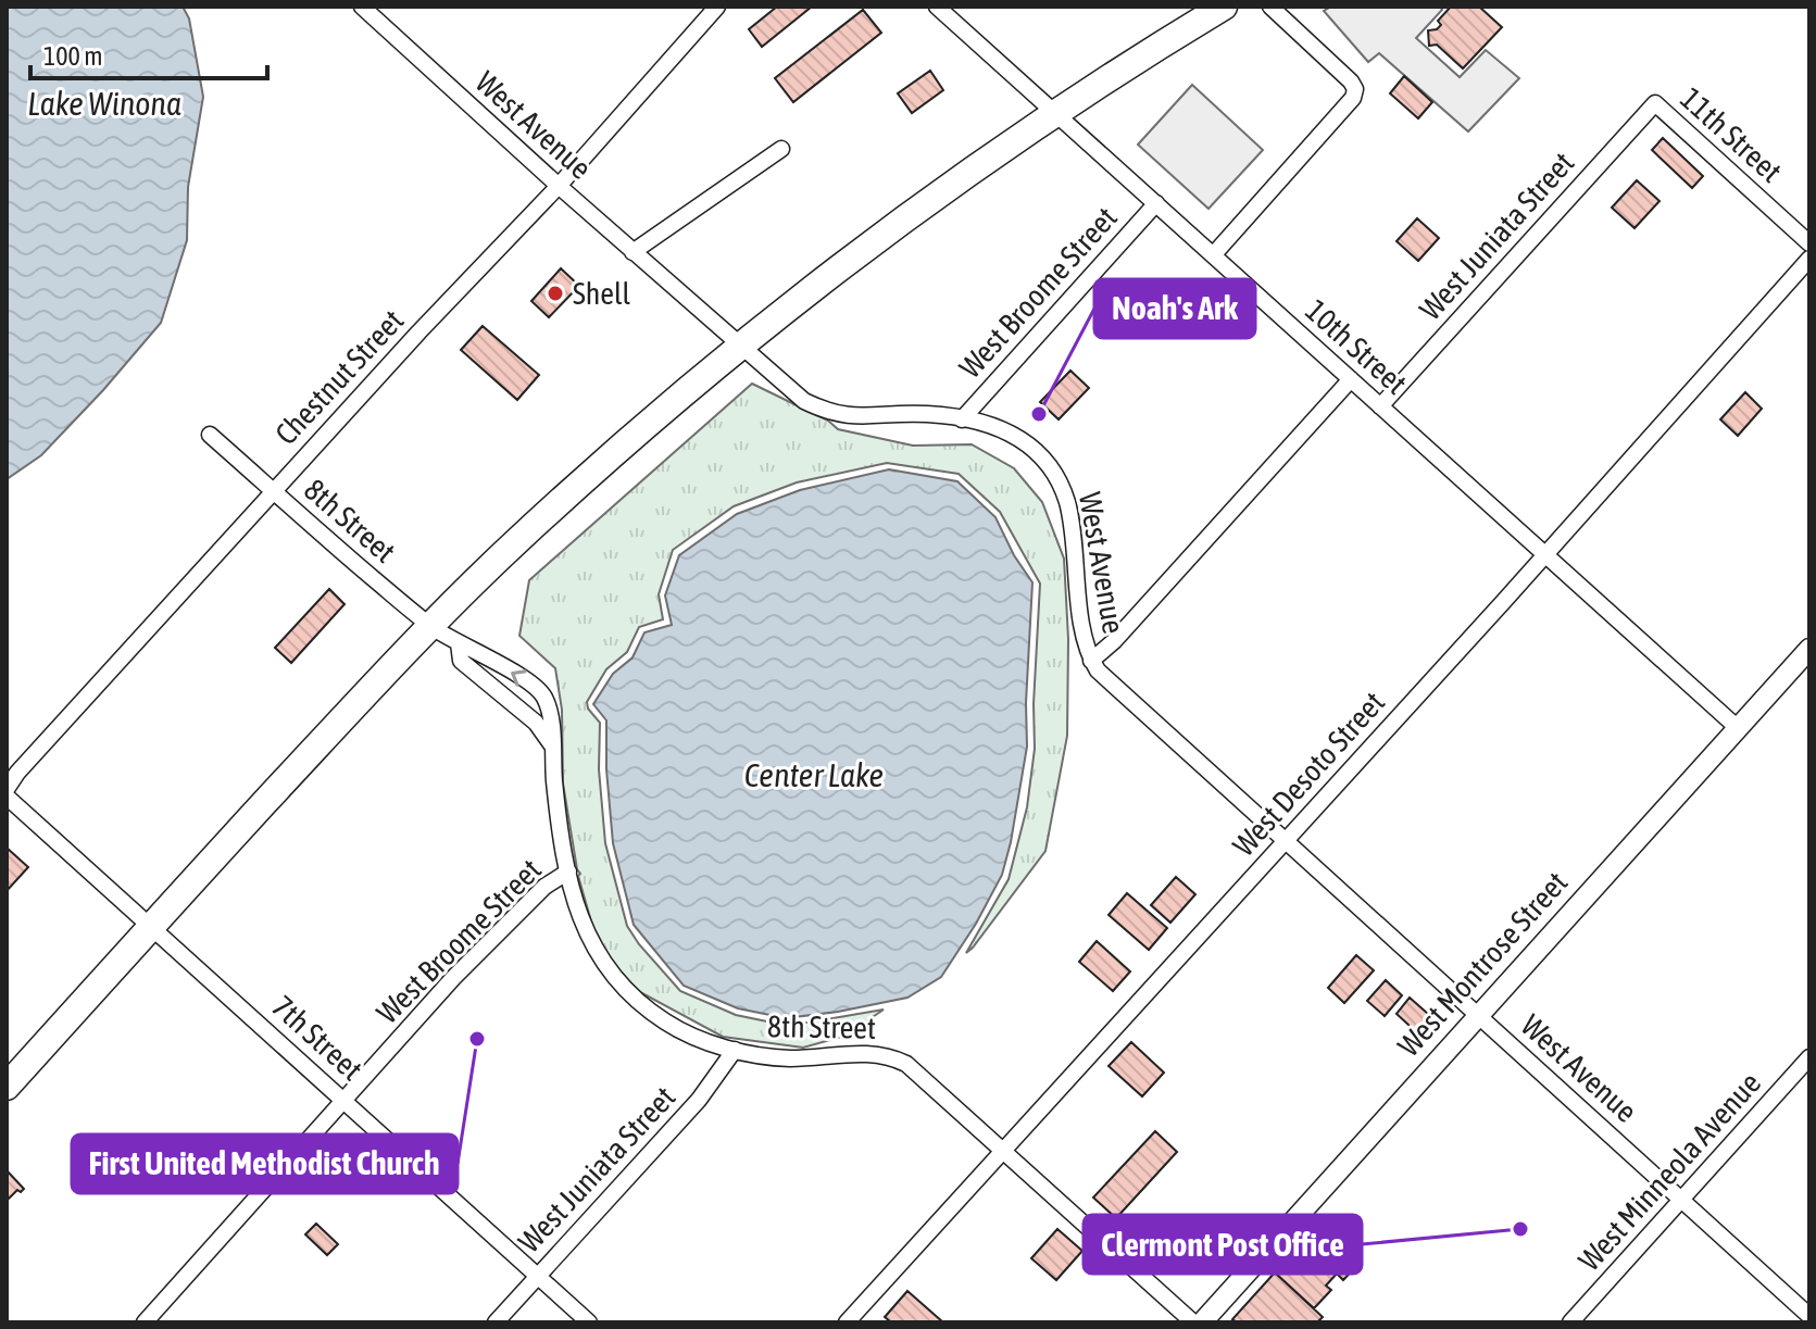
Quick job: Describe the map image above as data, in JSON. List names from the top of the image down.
{
  "streets": {
    "street": [
      "West Avenue",
      "11th Street",
      "West Juniata Street",
      "West Broome Street",
      "10th Street",
      "Chestnut Street",
      "8th Street",
      "West Desoto Street",
      "West Montrose Street",
      "7th Street",
      "West Minneola Avenue"
    ]
  },
  "crossings": [
    ["West Avenue", "West Broome Street"],
    ["West Avenue", "Chestnut Street"],
    ["West Avenue", "West Desoto Street"],
    ["West Avenue", "West Montrose Street"],
    ["West Avenue", "West Minneola Avenue"],
    ["11th Street", "West Juniata Street"],
    ["West Juniata Street", "10th Street"],
    ["West Juniata Street", "8th Street"],
    ["West Juniata Street", "7th Street"],
    ["West Broome Street", "10th Street"],
    ["West Broome Street", "8th Street"],
    ["West Broome Street", "7th Street"],
    ["10th Street", "West Desoto Street"],
    ["10th Street", "West Montrose Street"],
    ["Chestnut Street", "8th Street"],
    ["8th Street", "West Desoto Street"]
  ],
  "water": ["Lake Winona", "Center Lake"],
  "places": [
    "Shell",
    "Noah's Ark",
    "First United Methodist Church",
    "Clermont Post Office"
  ],
  "scale_bar": "100 m"
}
